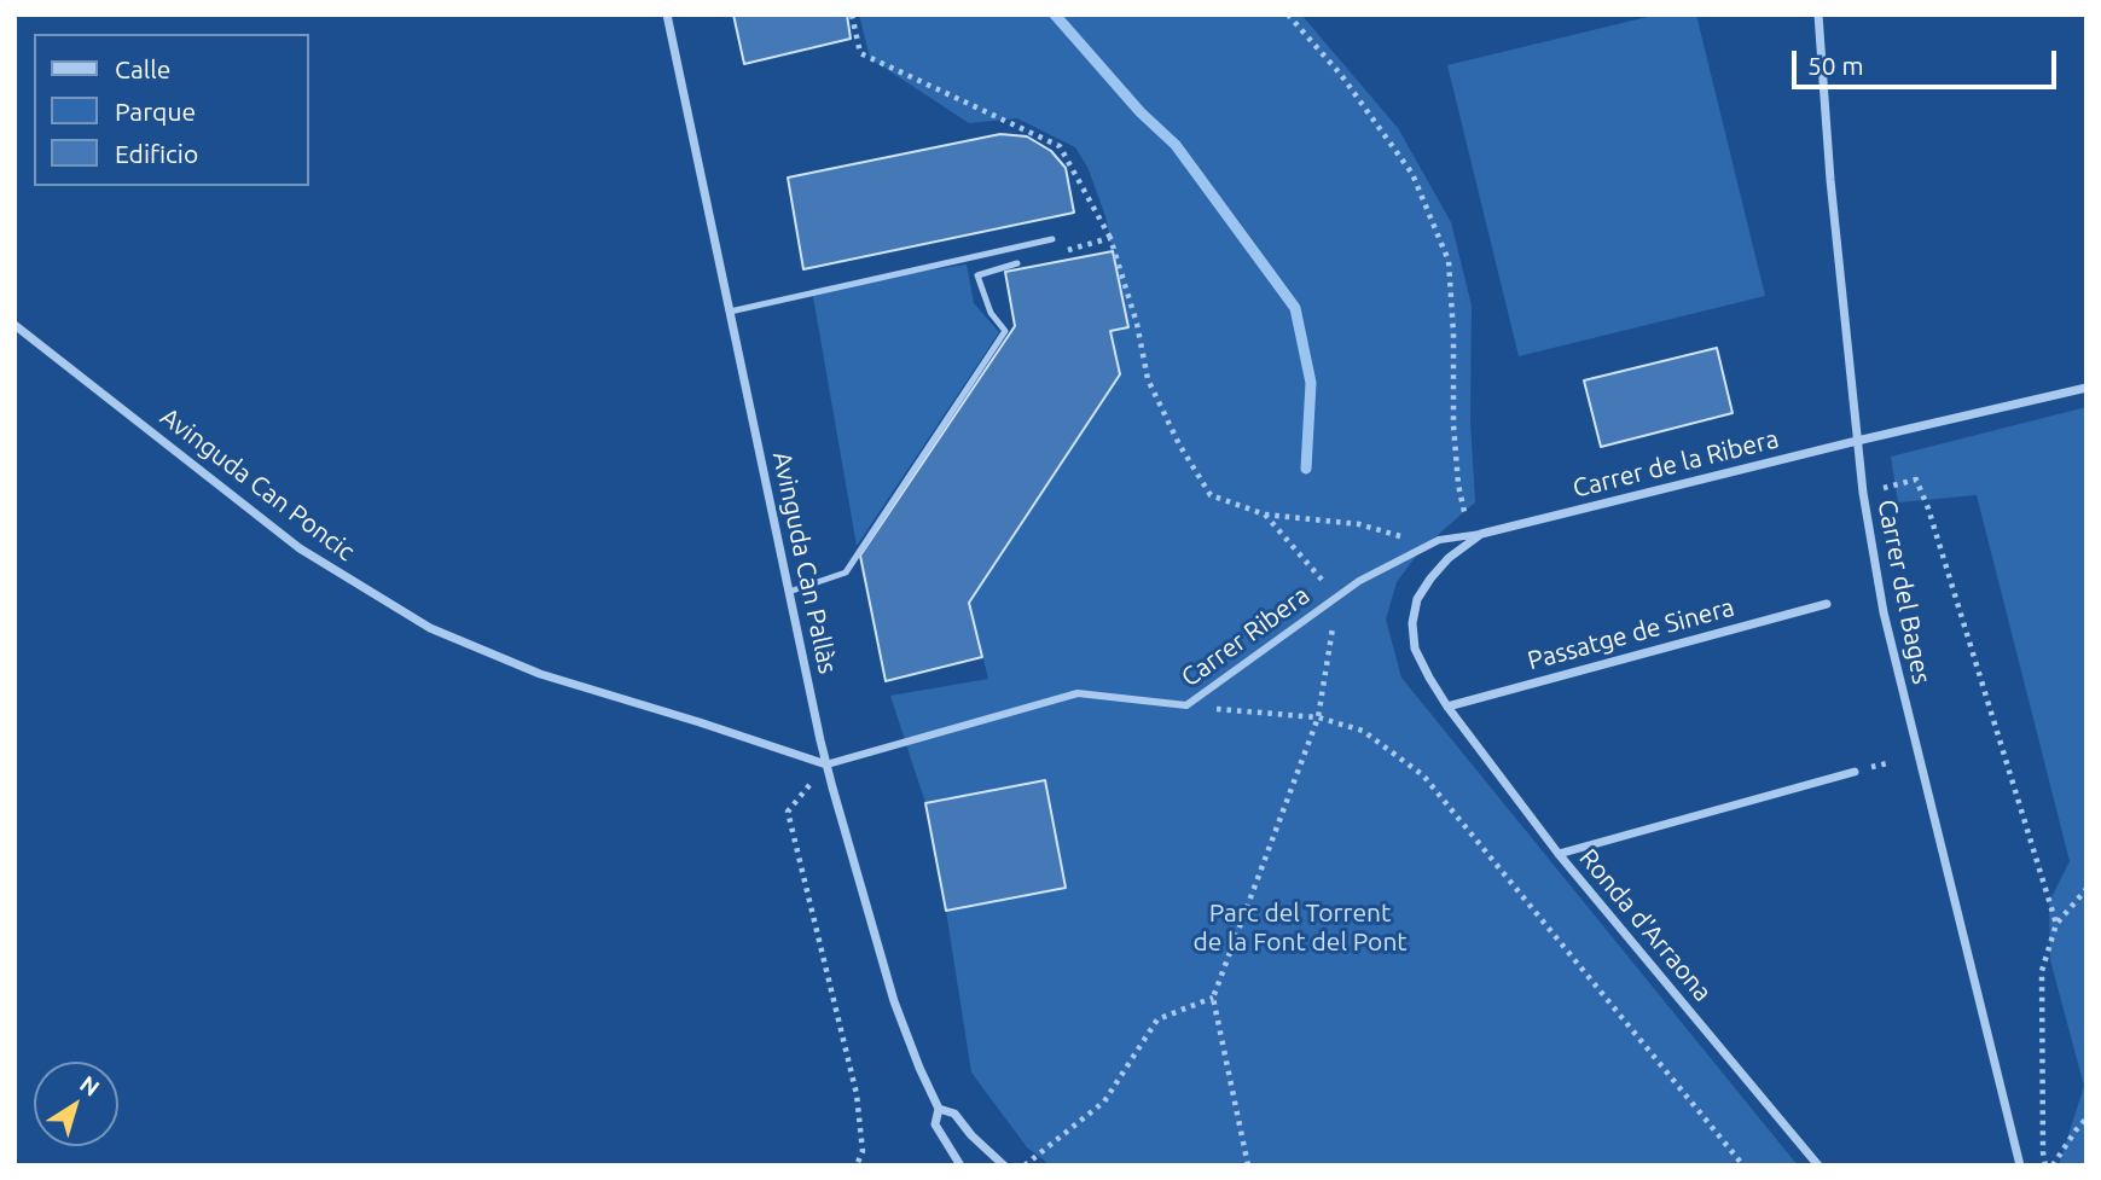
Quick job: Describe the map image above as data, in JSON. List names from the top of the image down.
{
  "streets": {
    "street": [
      "Carrer de la Ribera",
      "Avinguda Can Poncic",
      "Avinguda Can Pallàs",
      "Carrer del Bages",
      "Passatge de Sinera",
      "Carrer Ribera",
      "Ronda d'Arraona"
    ]
  },
  "crossings": [
    ["Carrer de la Ribera", "Carrer del Bages"],
    ["Carrer de la Ribera", "Passatge de Sinera"],
    ["Carrer de la Ribera", "Carrer Ribera"],
    ["Carrer de la Ribera", "Ronda d'Arraona"],
    ["Avinguda Can Poncic", "Avinguda Can Pallàs"],
    ["Avinguda Can Poncic", "Carrer Ribera"],
    ["Avinguda Can Pallàs", "Carrer Ribera"],
    ["Passatge de Sinera", "Ronda d'Arraona"]
  ],
  "parks": ["Parc del Torrent de la Font del Pont"],
  "legend": ["Calle", "Parque", "Edificio"],
  "scale_bar": "50 m",
  "north": "top right"
}
